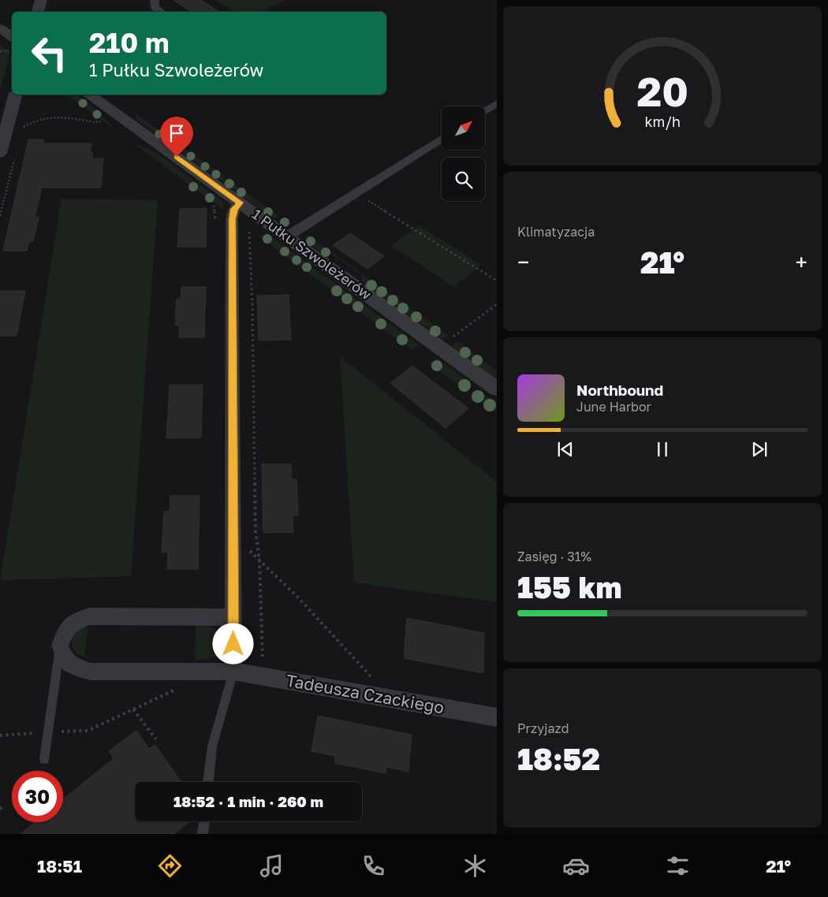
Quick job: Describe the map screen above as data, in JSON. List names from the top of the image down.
{
  "streets": {
    "street": ["1 Pułku Szwoleżerów", "Tadeusza Czackiego"]
  },
  "north": "top right",
  "page": {
    "turn": ["210 m", "1 Pułku Szwoleżerów"],
    "tile": [
      "Klimatyzacja",
      ["Zasięg · 31%", "155 km"],
      ["Przyjazd", "18:52"]
    ],
    "heat": ["−", "21°", "+"],
    "song": ["Northbound", "June Harbor"],
    "limit": "30",
    "trip": "18:52 · 1 min · 260 m",
    "tabs": ["18:51", "21°"],
    "gauge": ["20", "km/h"]
  }
}
